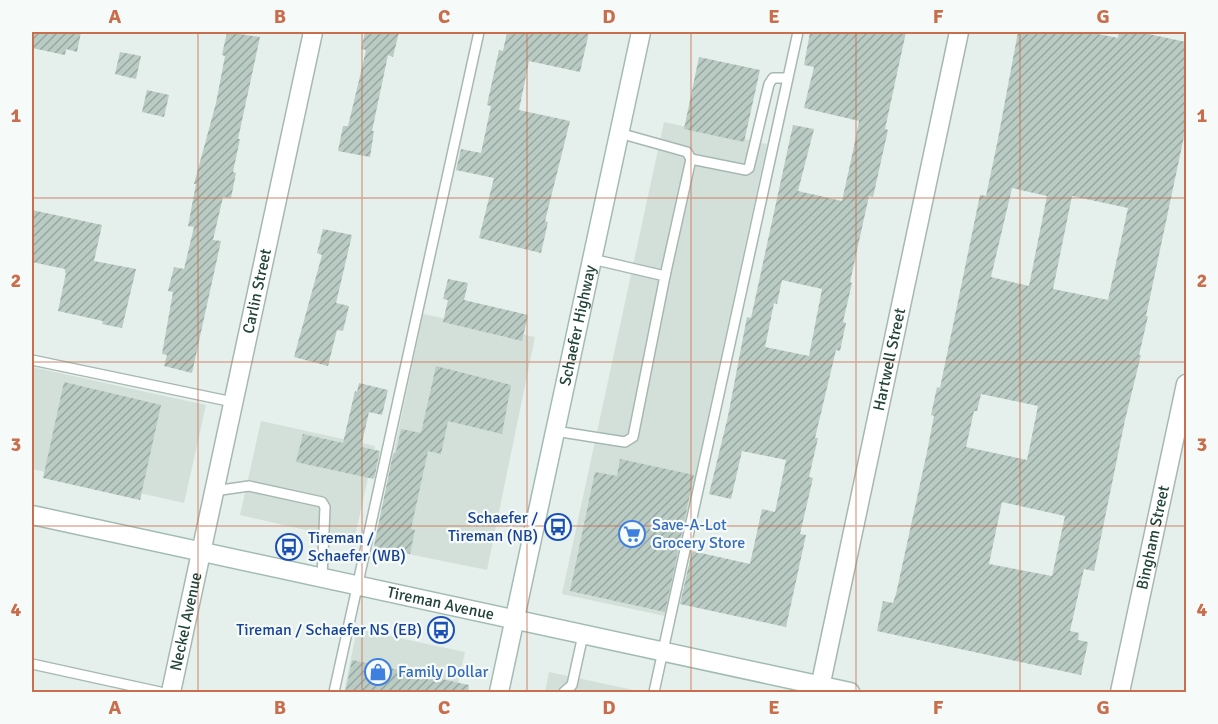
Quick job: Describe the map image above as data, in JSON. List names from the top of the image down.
{
  "streets": {
    "street": [
      "Carlin Street",
      "Schaefer Highway",
      "Hartwell Street",
      "Bingham Street",
      "Tireman Avenue",
      "Neckel Avenue"
    ]
  },
  "crossings": [
    ["Carlin Street", "Tireman Avenue"],
    ["Carlin Street", "Neckel Avenue"],
    ["Schaefer Highway", "Tireman Avenue"],
    ["Hartwell Street", "Tireman Avenue"],
    ["Tireman Avenue", "Neckel Avenue"]
  ],
  "places": {
    "bus stop": ["Schaefer / Tireman (NB)", "Tireman / Schaefer (WB)", "Tireman / Schaefer NS (EB)"],
    "supermarket": ["Save-A-Lot Grocery Store"],
    "shop": ["Family Dollar"]
  },
  "grid": {
    "columns": [
      "A",
      "B",
      "C",
      "D",
      "E",
      "F",
      "G"
    ],
    "rows": [
      "1",
      "2",
      "3",
      "4"
    ]
  }
}
